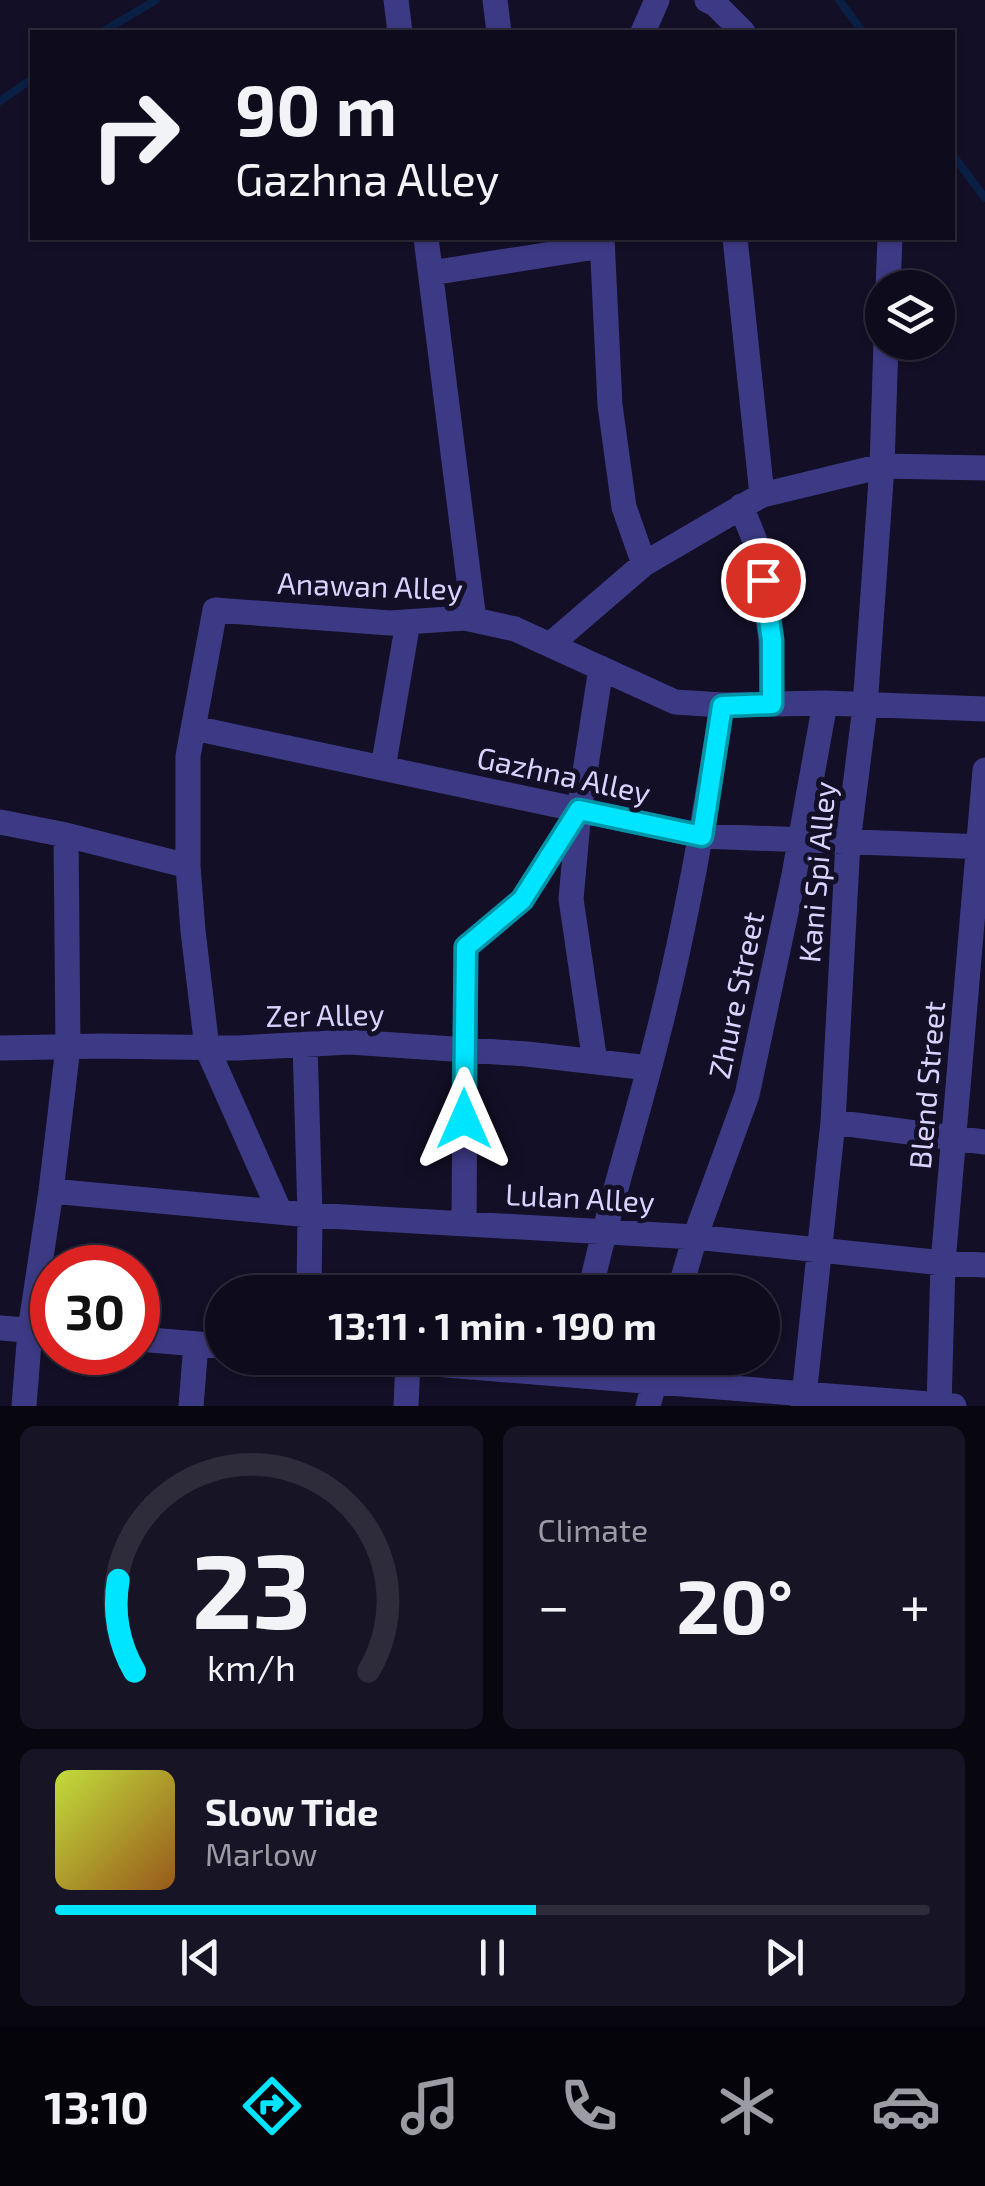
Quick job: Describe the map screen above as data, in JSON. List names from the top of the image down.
{
  "streets": {
    "street": [
      "Anawan Alley",
      "Gazhna Alley",
      "Kani Spi Alley",
      "Zhure Street",
      "Zer Alley",
      "Blend Street",
      "Lulan Alley"
    ]
  },
  "crossings": [
    ["Anawan Alley", "Gazhna Alley"],
    ["Anawan Alley", "Kani Spi Alley"],
    ["Anawan Alley", "Zhure Street"],
    ["Gazhna Alley", "Kani Spi Alley"],
    ["Gazhna Alley", "Zhure Street"],
    ["Gazhna Alley", "Blend Street"],
    ["Kani Spi Alley", "Lulan Alley"],
    ["Zhure Street", "Lulan Alley"],
    ["Blend Street", "Lulan Alley"]
  ],
  "page": {
    "turn": ["90 m", "Gazhna Alley"],
    "limit": "30",
    "trip": "13:11 · 1 min · 190 m",
    "tile": "Climate",
    "heat": ["−", "20°", "+"],
    "song": ["Slow Tide", "Marlow"],
    "tabs": "13:10",
    "gauge": ["23", "km/h"]
  }
}
